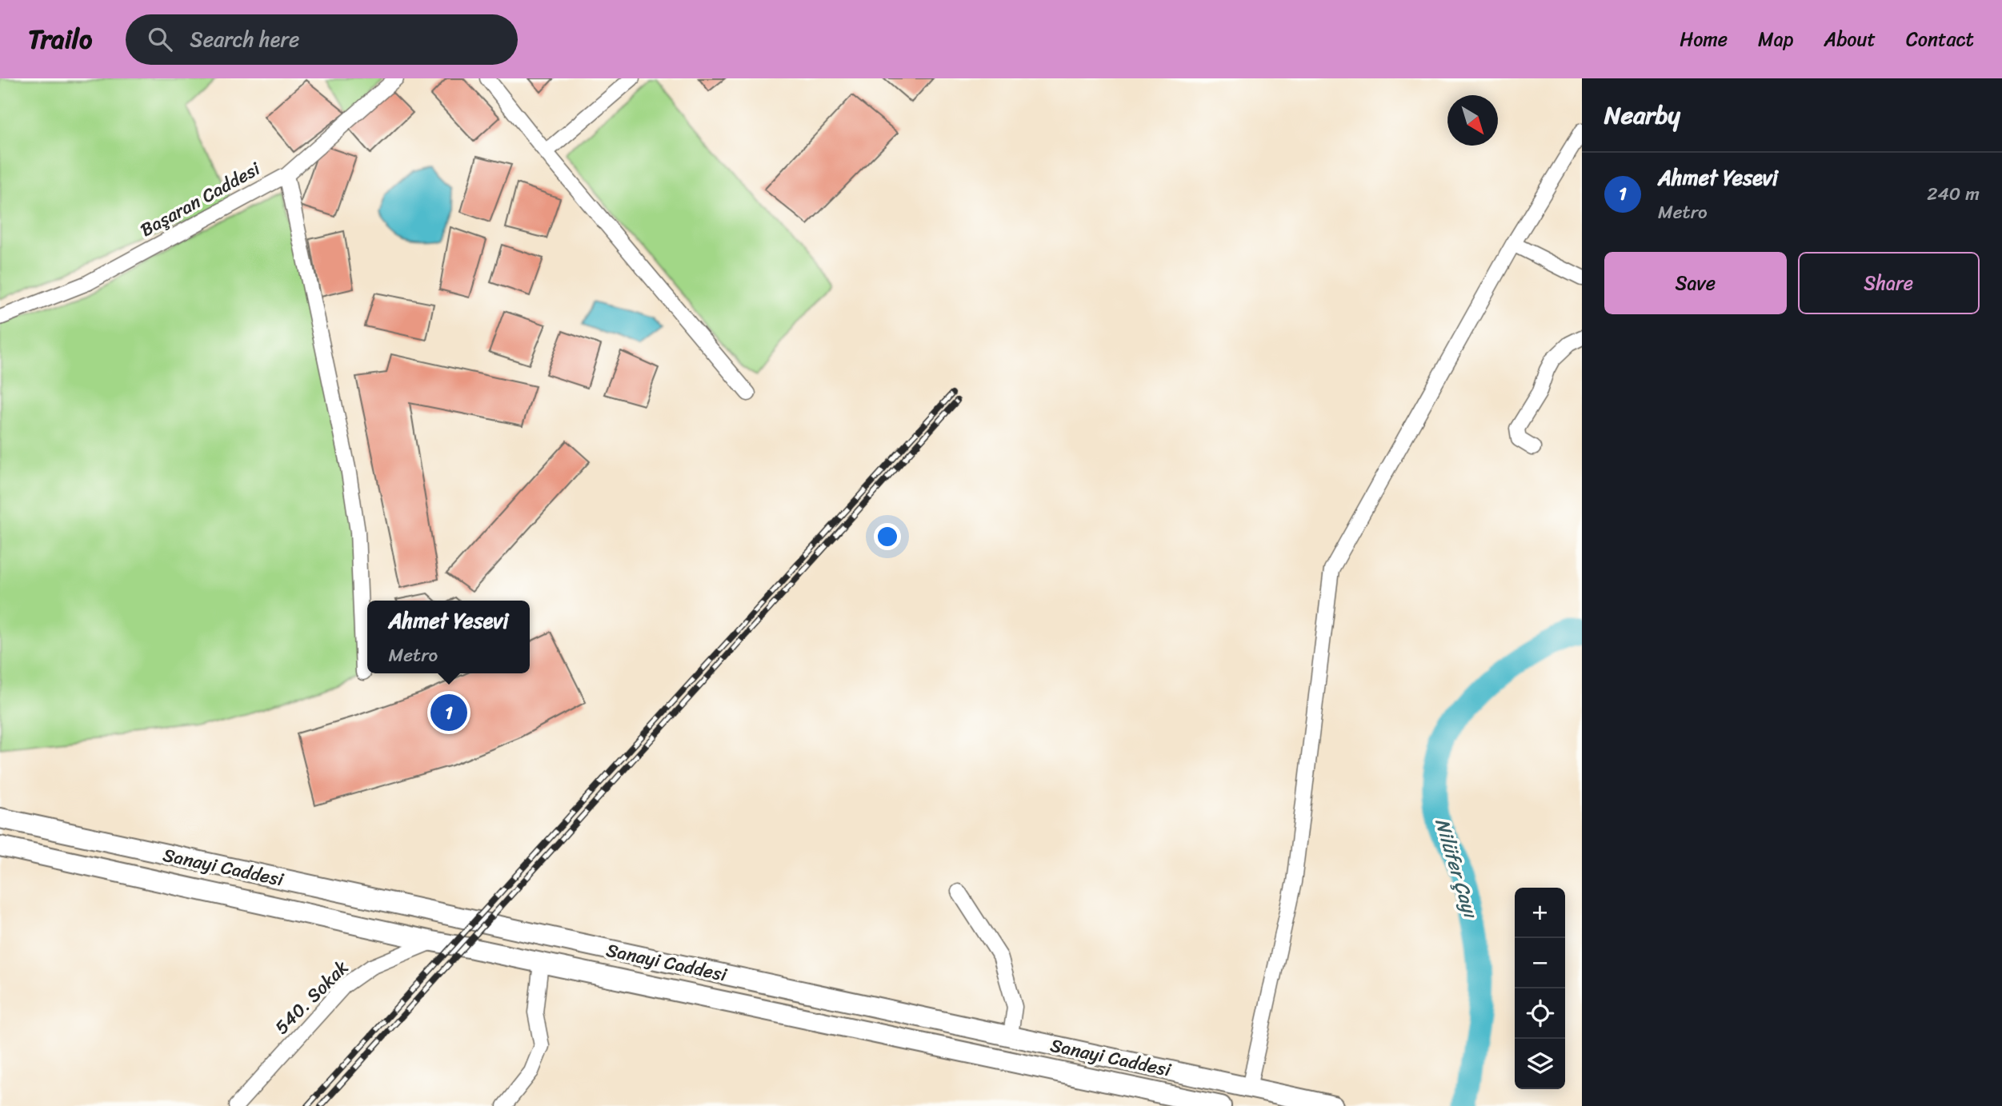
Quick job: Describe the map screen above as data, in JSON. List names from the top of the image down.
{
  "streets": {
    "highway": ["Sanayi Caddesi"],
    "street": ["Başaran Caddesi", "540. Sokak"]
  },
  "crossings": [
    ["Sanayi Caddesi", "540. Sokak"]
  ],
  "water": ["Nilüfer Çayı"],
  "north": "bottom right",
  "page": {
    "header": "Trailo",
    "search": "Search here",
    "nav": [
      "Home",
      "Map",
      "About",
      "Contact"
    ],
    "heading": "Nearby",
    "list": [
      {
        "mark": "1",
        "name": "Ahmet Yesevi",
        "note": "Metro",
        "value": "240 m"
      }
    ],
    "buttons": ["Save", "Share"],
    "popup": ["Ahmet Yesevi", "Metro"],
    "pins": "1",
    "map_buttons": ["+", "−"]
  }
}
